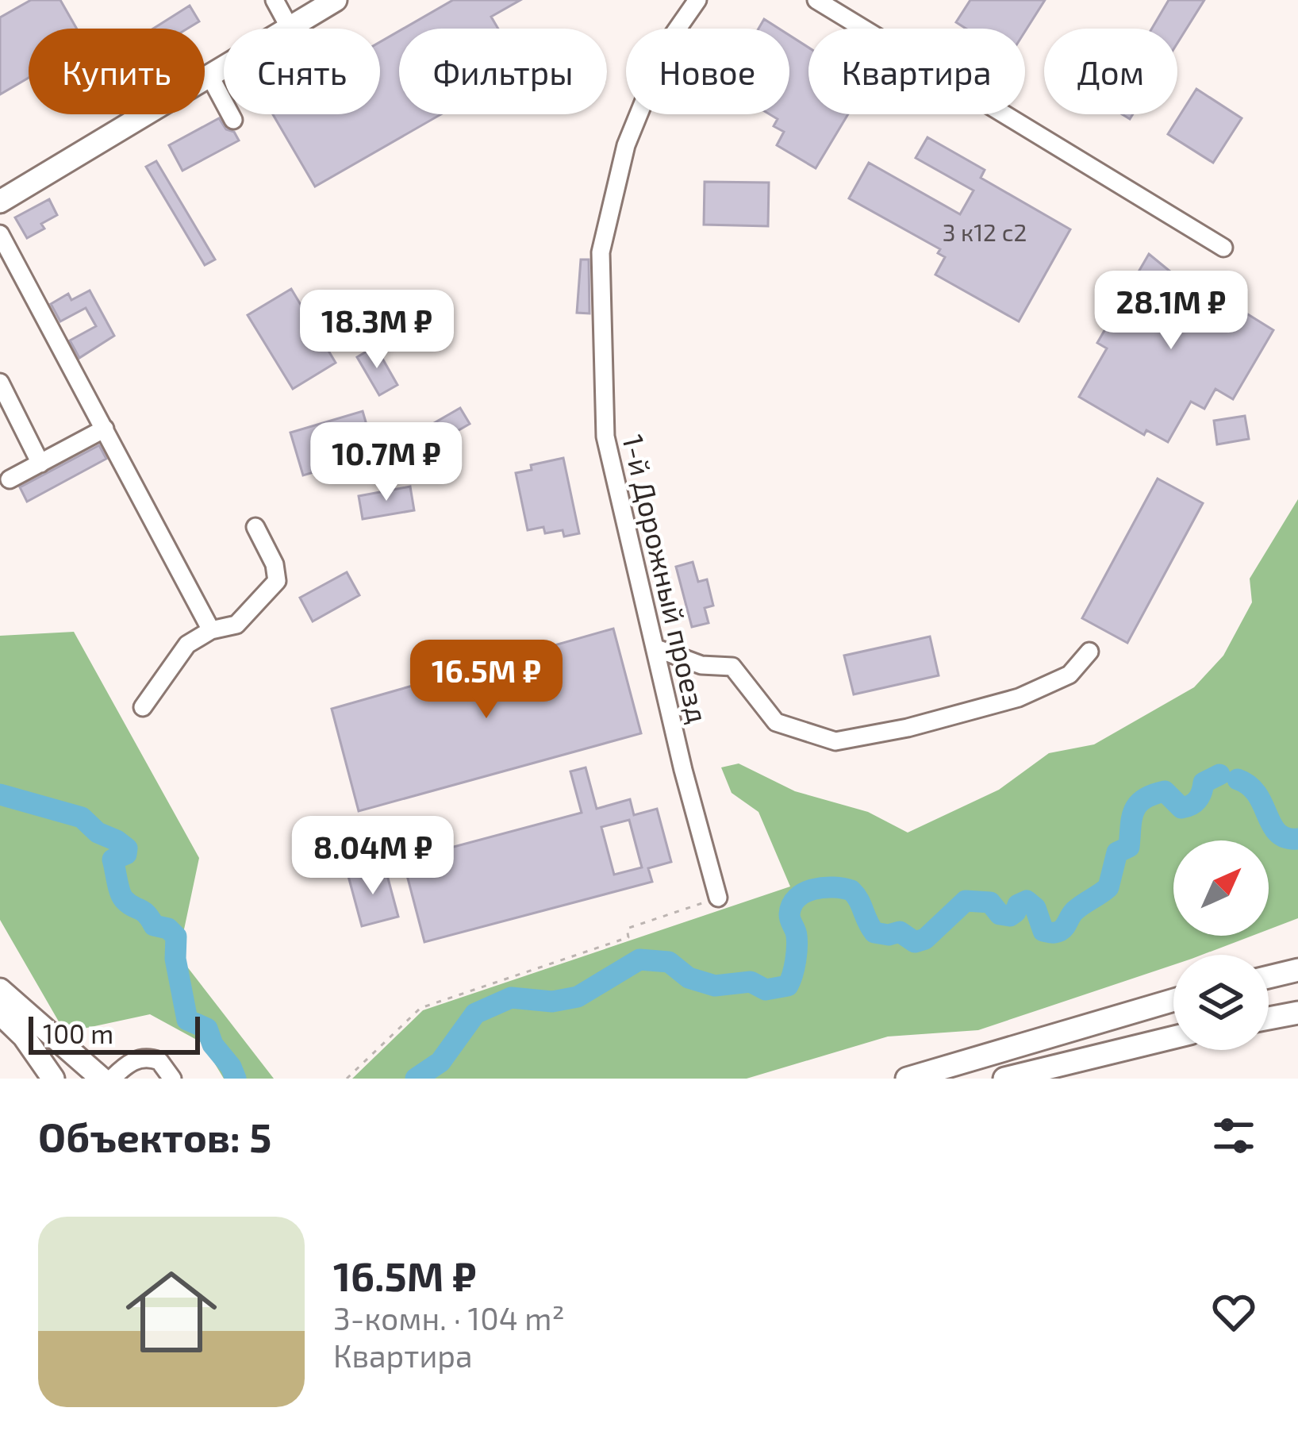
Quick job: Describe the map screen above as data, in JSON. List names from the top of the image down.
{
  "streets": {
    "street": ["1-й Дорожный проезд"]
  },
  "house_numbers": ["3 к12 с2"],
  "scale_bar": "100 m",
  "north": "top right",
  "page": {
    "chip": [
      "Купить",
      "Снять",
      "Фильтры",
      "Новое",
      "Квартира",
      "Дом"
    ],
    "price": [
      "28.1M ₽",
      "18.3M ₽",
      "10.7M ₽",
      "16.5M ₽",
      "8.04M ₽"
    ],
    "scale": "100 m",
    "heading": "Объектов: 5",
    "list": [
      {
        "name": "16.5M ₽",
        "note": "3-комн. · 104 m² · Квартира"
      }
    ]
  }
}
